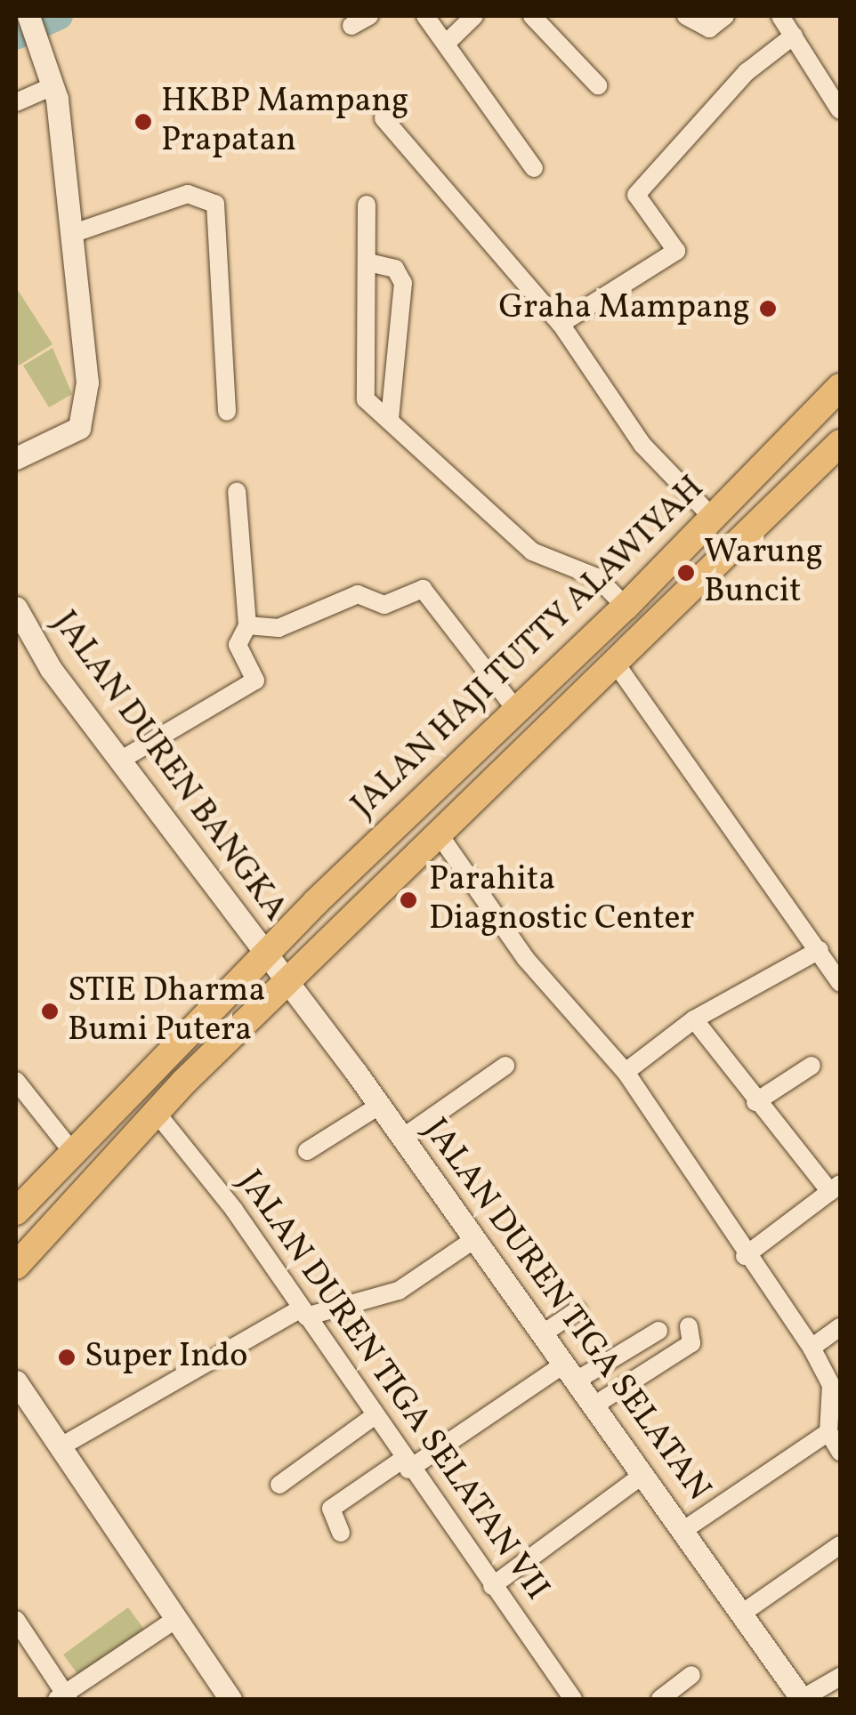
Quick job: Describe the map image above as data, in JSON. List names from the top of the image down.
{
  "streets": {
    "main road": ["JALAN HAJI TUTTY ALAWIYAH"],
    "street": ["JALAN DUREN BANGKA", "JALAN DUREN TIGA SELATAN", "JALAN DUREN TIGA SELATAN VII"]
  },
  "crossings": [
    ["JALAN HAJI TUTTY ALAWIYAH", "JALAN DUREN BANGKA"],
    ["JALAN HAJI TUTTY ALAWIYAH", "JALAN DUREN TIGA SELATAN"],
    ["JALAN DUREN BANGKA", "JALAN DUREN TIGA SELATAN"]
  ],
  "places": [
    "HKBP Mampang Prapatan",
    "Graha Mampang",
    "Warung Buncit",
    "Parahita Diagnostic Center",
    "STIE Dharma Bumi Putera",
    "Super Indo"
  ]
}
